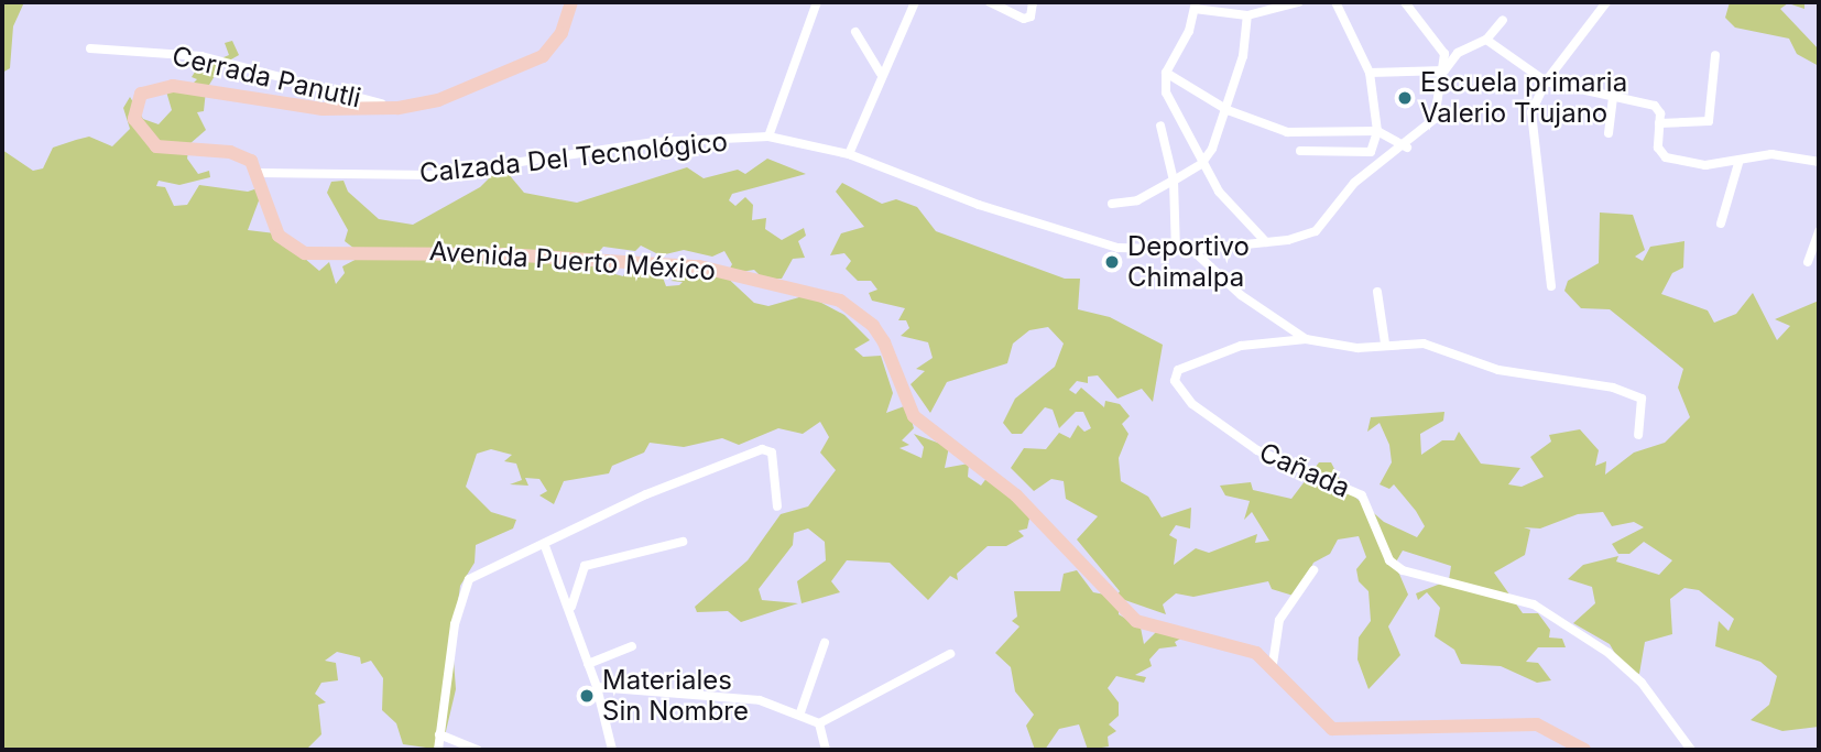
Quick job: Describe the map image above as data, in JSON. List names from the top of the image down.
{
  "streets": {
    "main road": ["Avenida Puerto México"],
    "street": ["Cerrada Panutli", "Calzada Del Tecnológico", "Cañada"]
  },
  "crossings": [
    ["Calzada Del Tecnológico", "Avenida Puerto México"]
  ],
  "places": ["Escuela primaria Valerio Trujano", "Deportivo Chimalpa", "Materiales Sin Nombre"]
}
